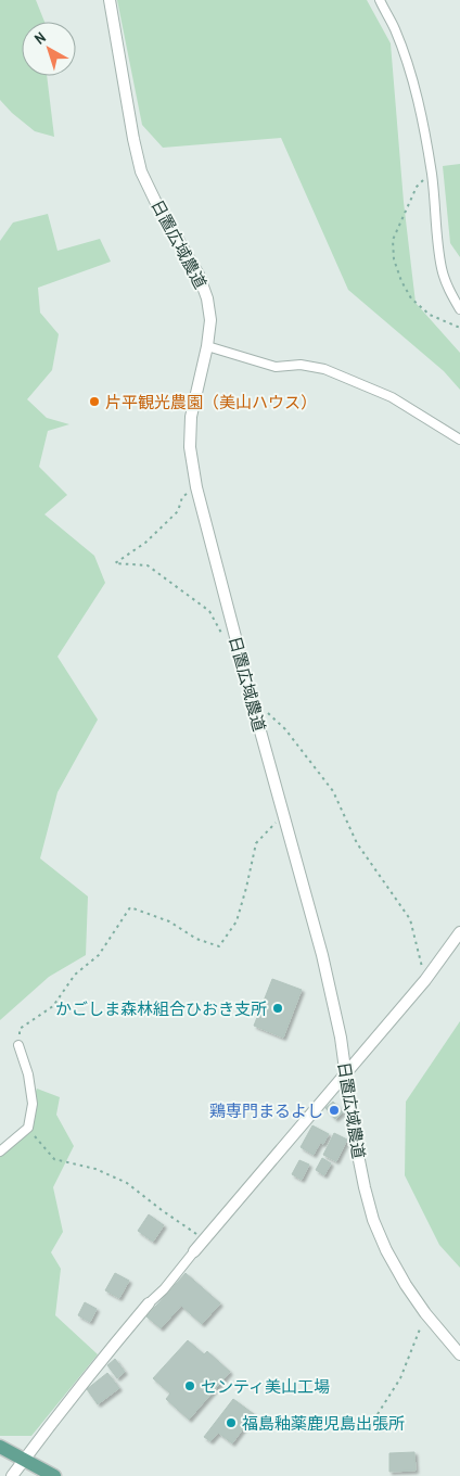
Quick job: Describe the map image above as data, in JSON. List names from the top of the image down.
{
  "streets": {
    "street": ["日置広域農道"]
  },
  "places": [
    "片平観光農園（美山ハウス）",
    "かごしま森林組合ひおき支所",
    "鶏専門まるよし",
    "センティ美山工場",
    "福島釉薬鹿児島出張所"
  ],
  "north": "top left"
}
